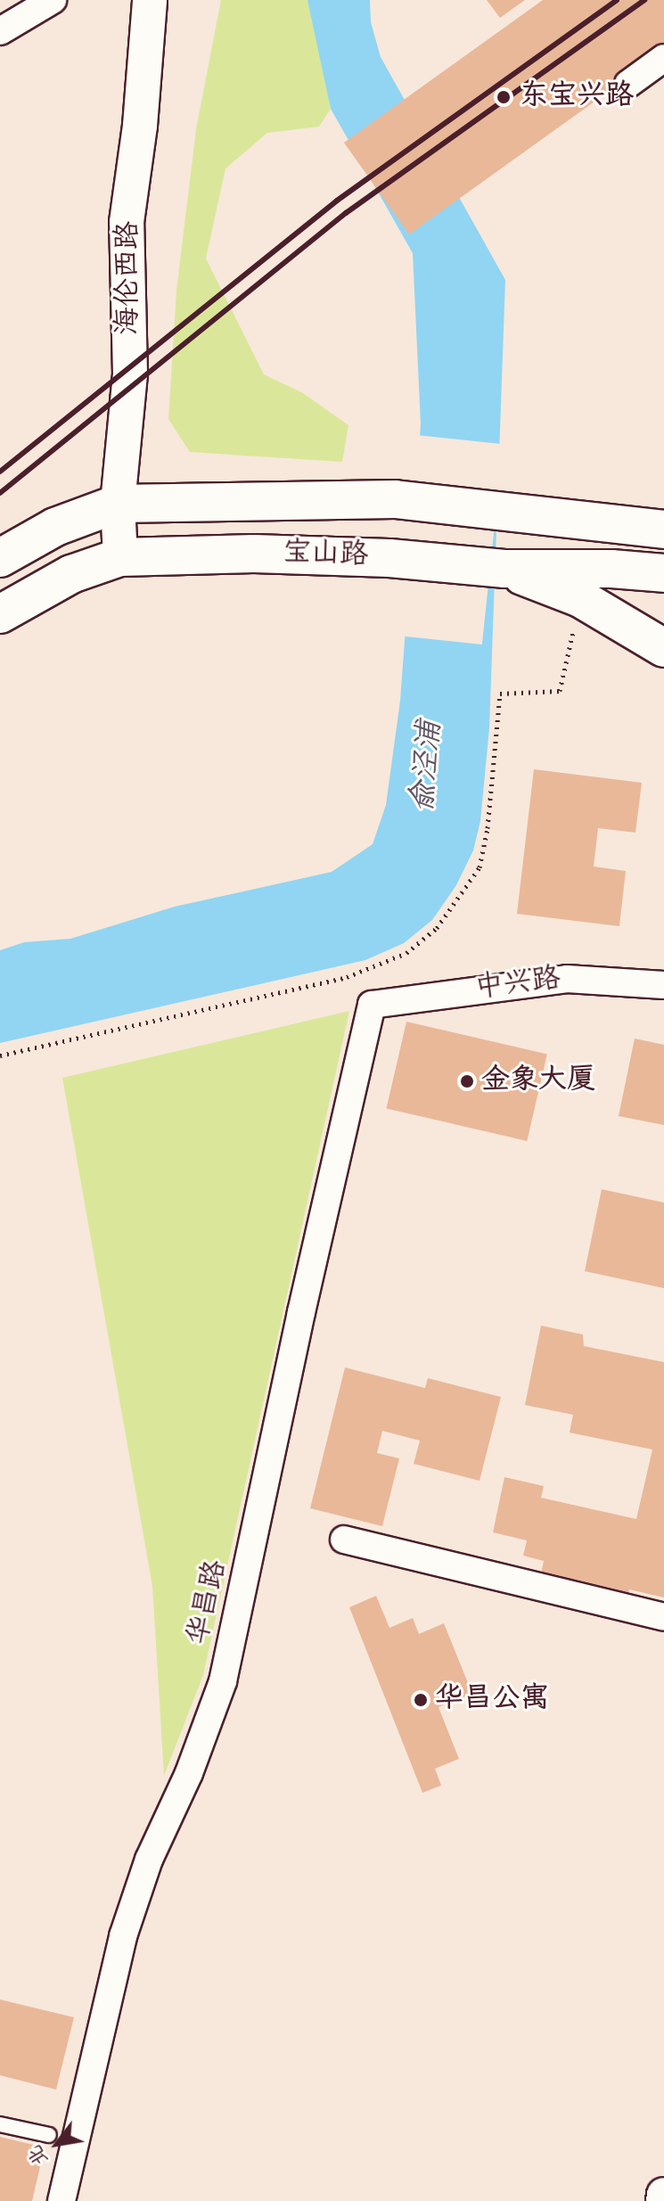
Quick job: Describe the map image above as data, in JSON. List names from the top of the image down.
{
  "streets": {
    "main road": ["宝山路"],
    "street": ["海伦西路", "中兴路", "华昌路"]
  },
  "crossings": [
    ["海伦西路", "宝山路"],
    ["中兴路", "华昌路"]
  ],
  "water": ["俞泾浦"],
  "places": ["东宝兴路", "金象大厦", "华昌公寓"],
  "north": "bottom left"
}
